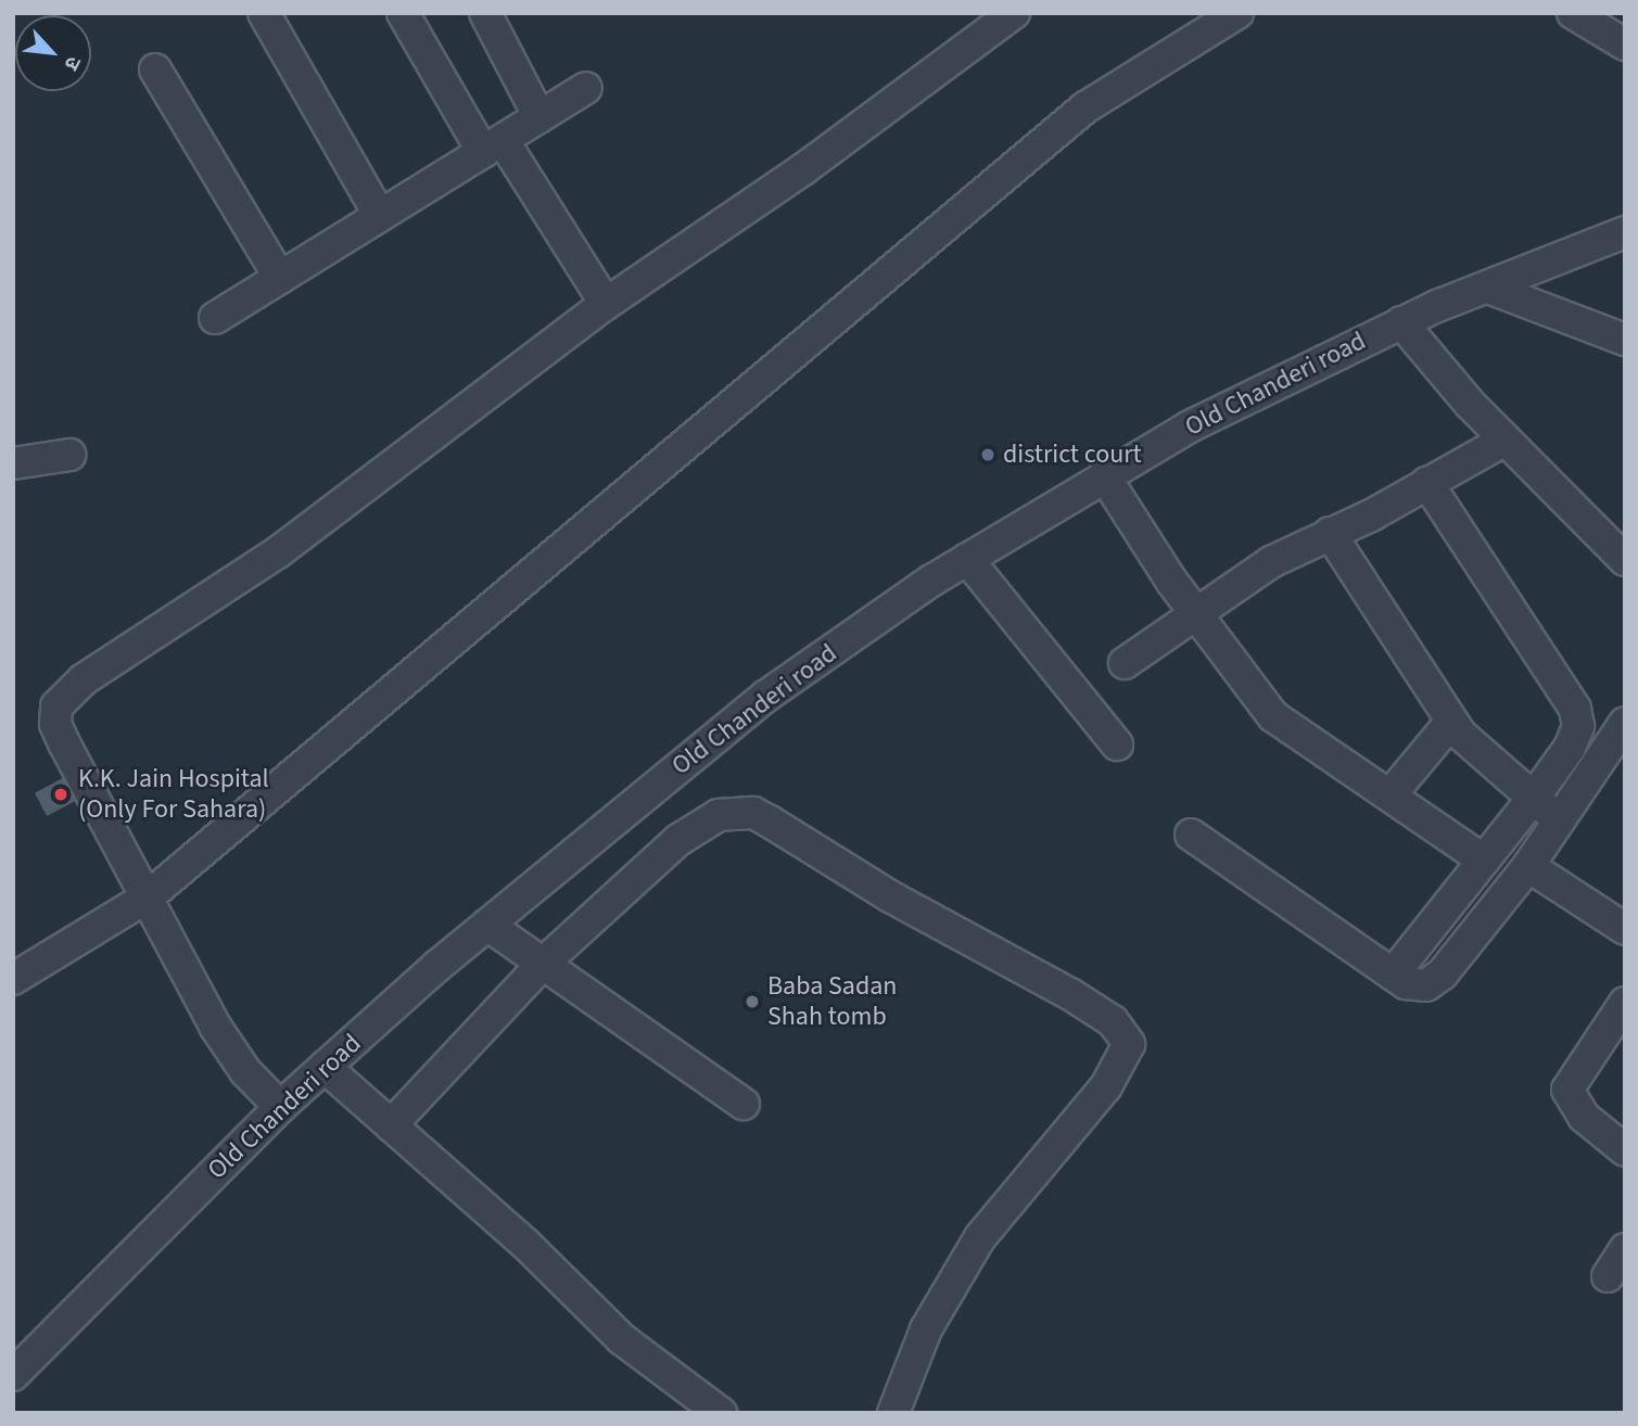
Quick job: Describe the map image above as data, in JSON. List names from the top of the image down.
{
  "streets": {
    "street": ["Old Chanderi road"]
  },
  "places": ["district court", "K.K. Jain Hospital (Only For Sahara)", "Baba Sadan Shah tomb"],
  "north": "bottom right"
}
